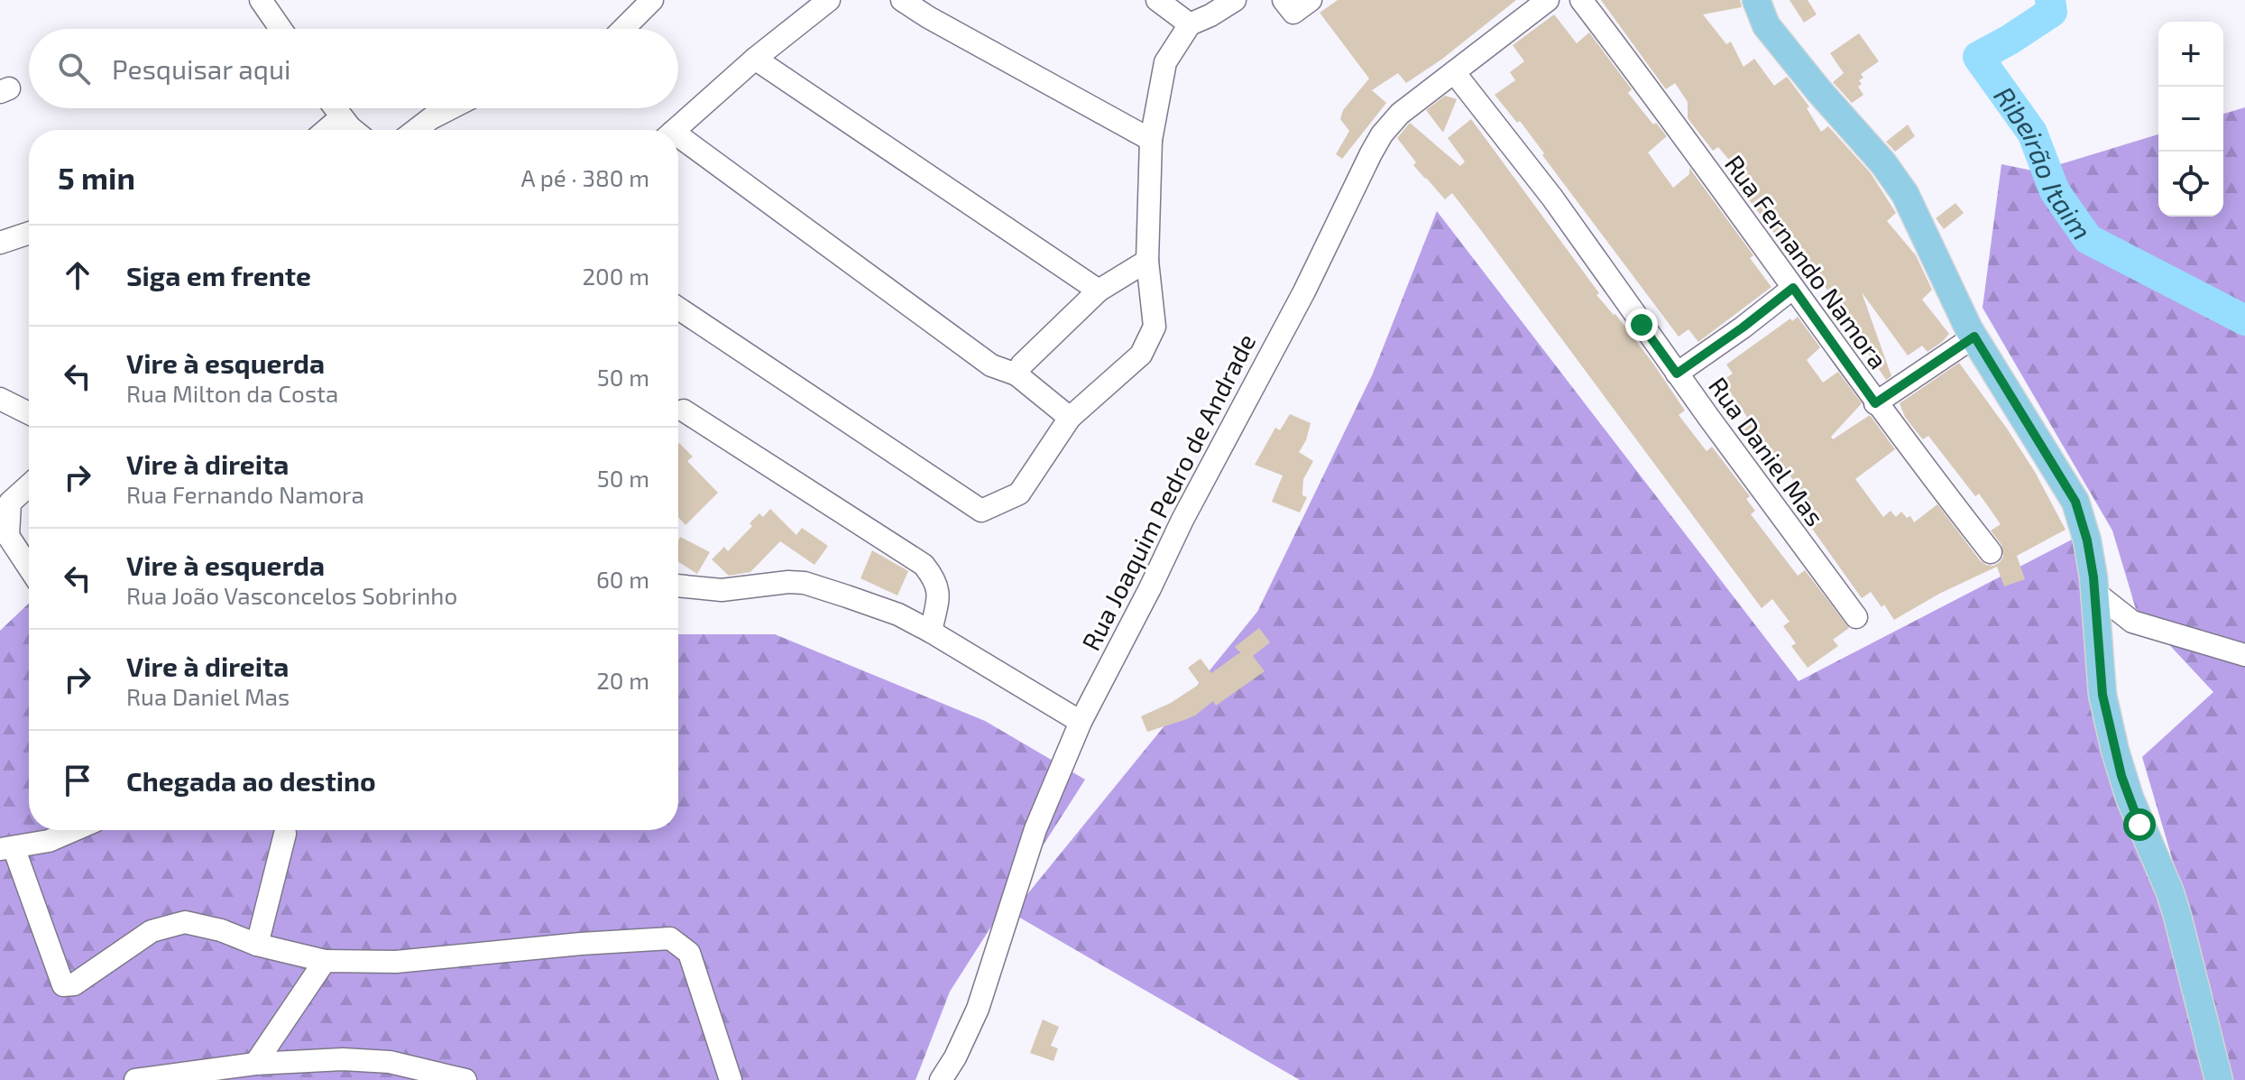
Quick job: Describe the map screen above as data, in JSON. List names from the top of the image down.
{
  "streets": {
    "street": ["Rua Fernando Namora", "Rua Daniel Mas", "Rua Joaquim Pedro de Andrade"]
  },
  "crossings": [
    ["Rua Daniel Mas", "Rua Joaquim Pedro de Andrade"]
  ],
  "water": ["Ribeirão Itaim"],
  "page": {
    "map_buttons": ["+", "−"],
    "search": "Pesquisar aqui",
    "heading": ["5 min", "A pé · 380 m"],
    "list": [
      ["Siga em frente", "200 m"],
      ["Vire à esquerda", "Rua Milton da Costa", "50 m"],
      ["Vire à direita", "Rua Fernando Namora", "50 m"],
      ["Vire à esquerda", "Rua João Vasconcelos Sobrinho", "60 m"],
      ["Vire à direita", "Rua Daniel Mas", "20 m"],
      "Chegada ao destino"
    ]
  }
}
